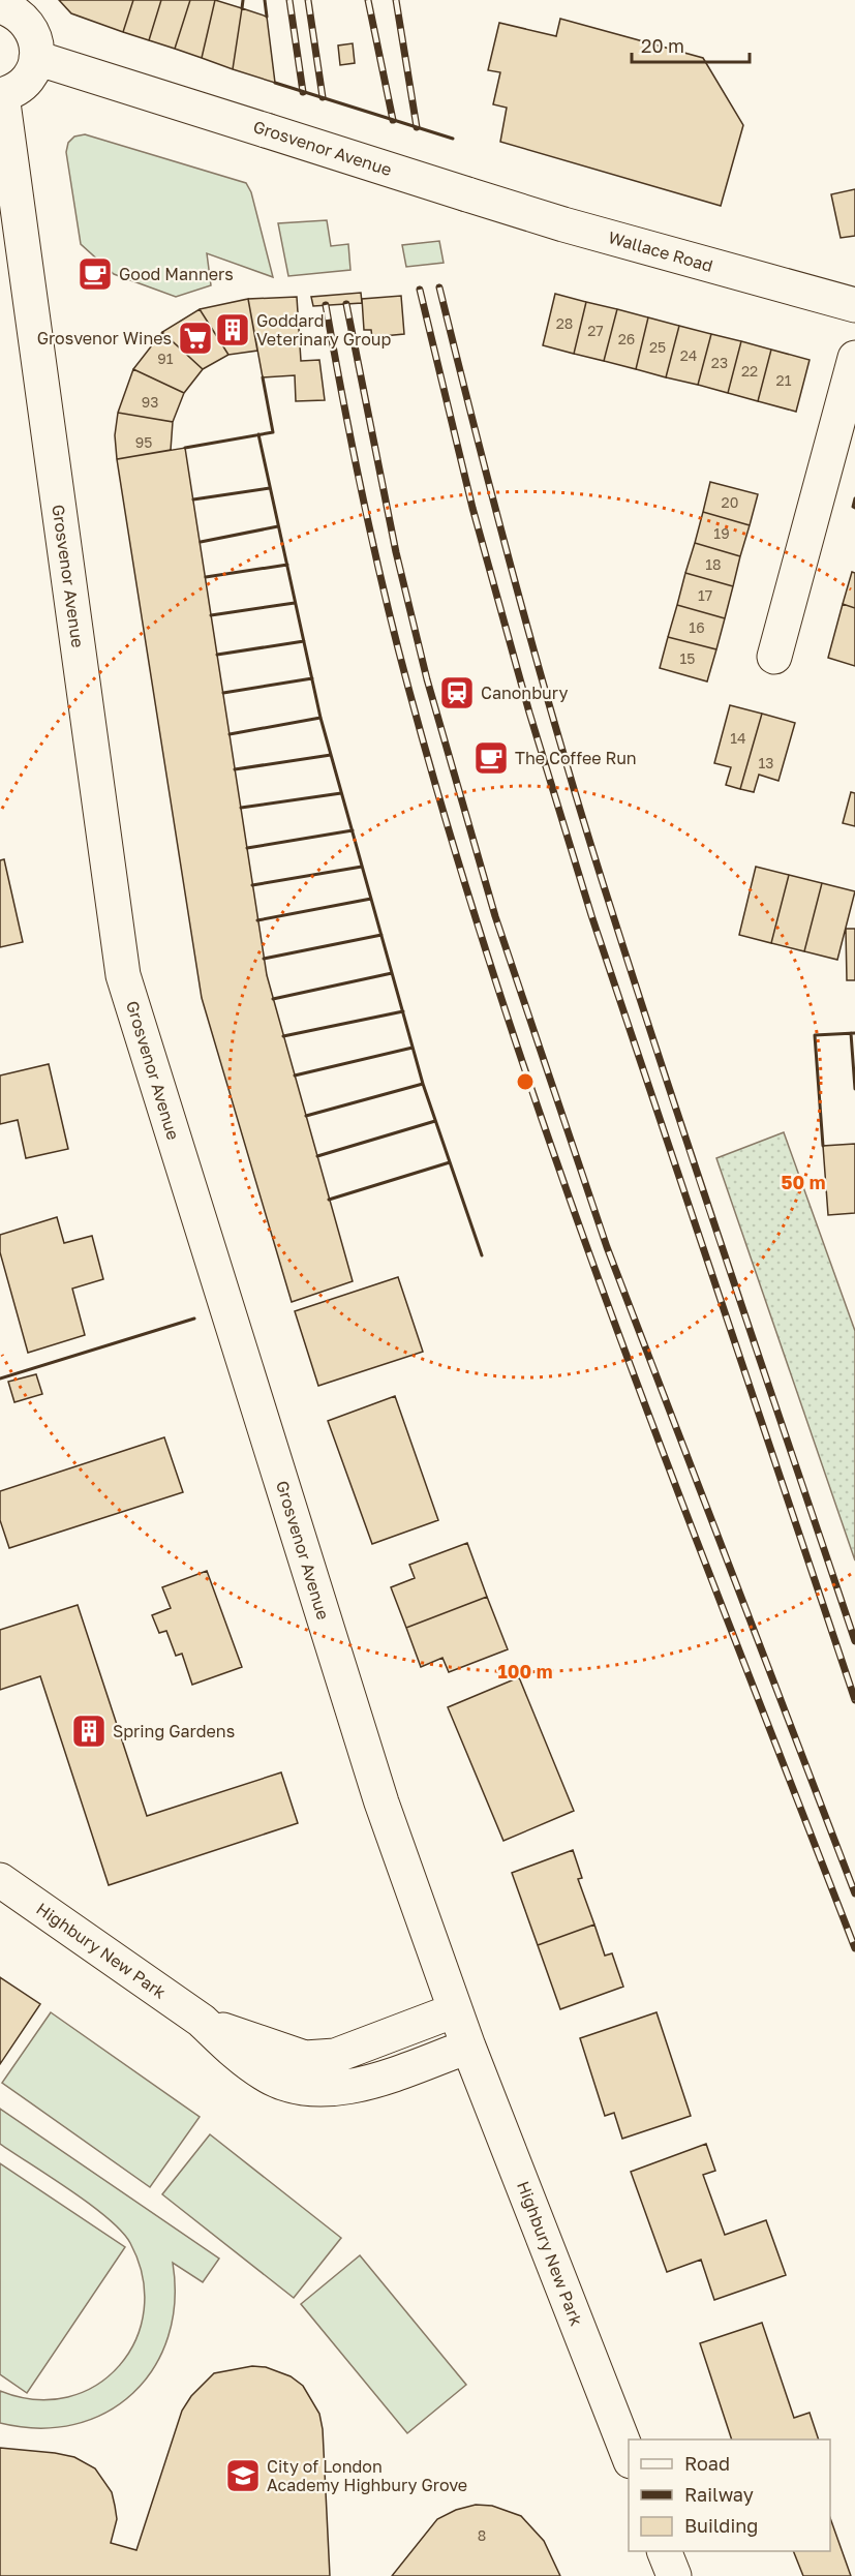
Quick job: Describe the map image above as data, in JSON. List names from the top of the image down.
{
  "streets": {
    "street": ["Grosvenor Avenue", "Wallace Road", "Highbury New Park"]
  },
  "crossings": [
    ["Grosvenor Avenue", "Wallace Road"],
    ["Grosvenor Avenue", "Highbury New Park"]
  ],
  "places": {
    "cafe": ["Good Manners", "The Coffee Run"],
    "building": ["Goddard Veterinary Group", "Spring Gardens"],
    "supermarket": ["Grosvenor Wines"],
    "station": ["Canonbury"],
    "school or university": ["City of London Academy Highbury Grove"]
  },
  "house_numbers": [
    "28",
    "27",
    "26",
    "25",
    "24",
    "91",
    "23",
    "22",
    "21",
    "93",
    "95",
    "20",
    "19",
    "18",
    "17",
    "16",
    "15",
    "14",
    "13",
    "8"
  ],
  "legend": ["Road", "Railway", "Building"],
  "scale_bar": "20 m",
  "rings": ["50 m", "100 m"]
}
